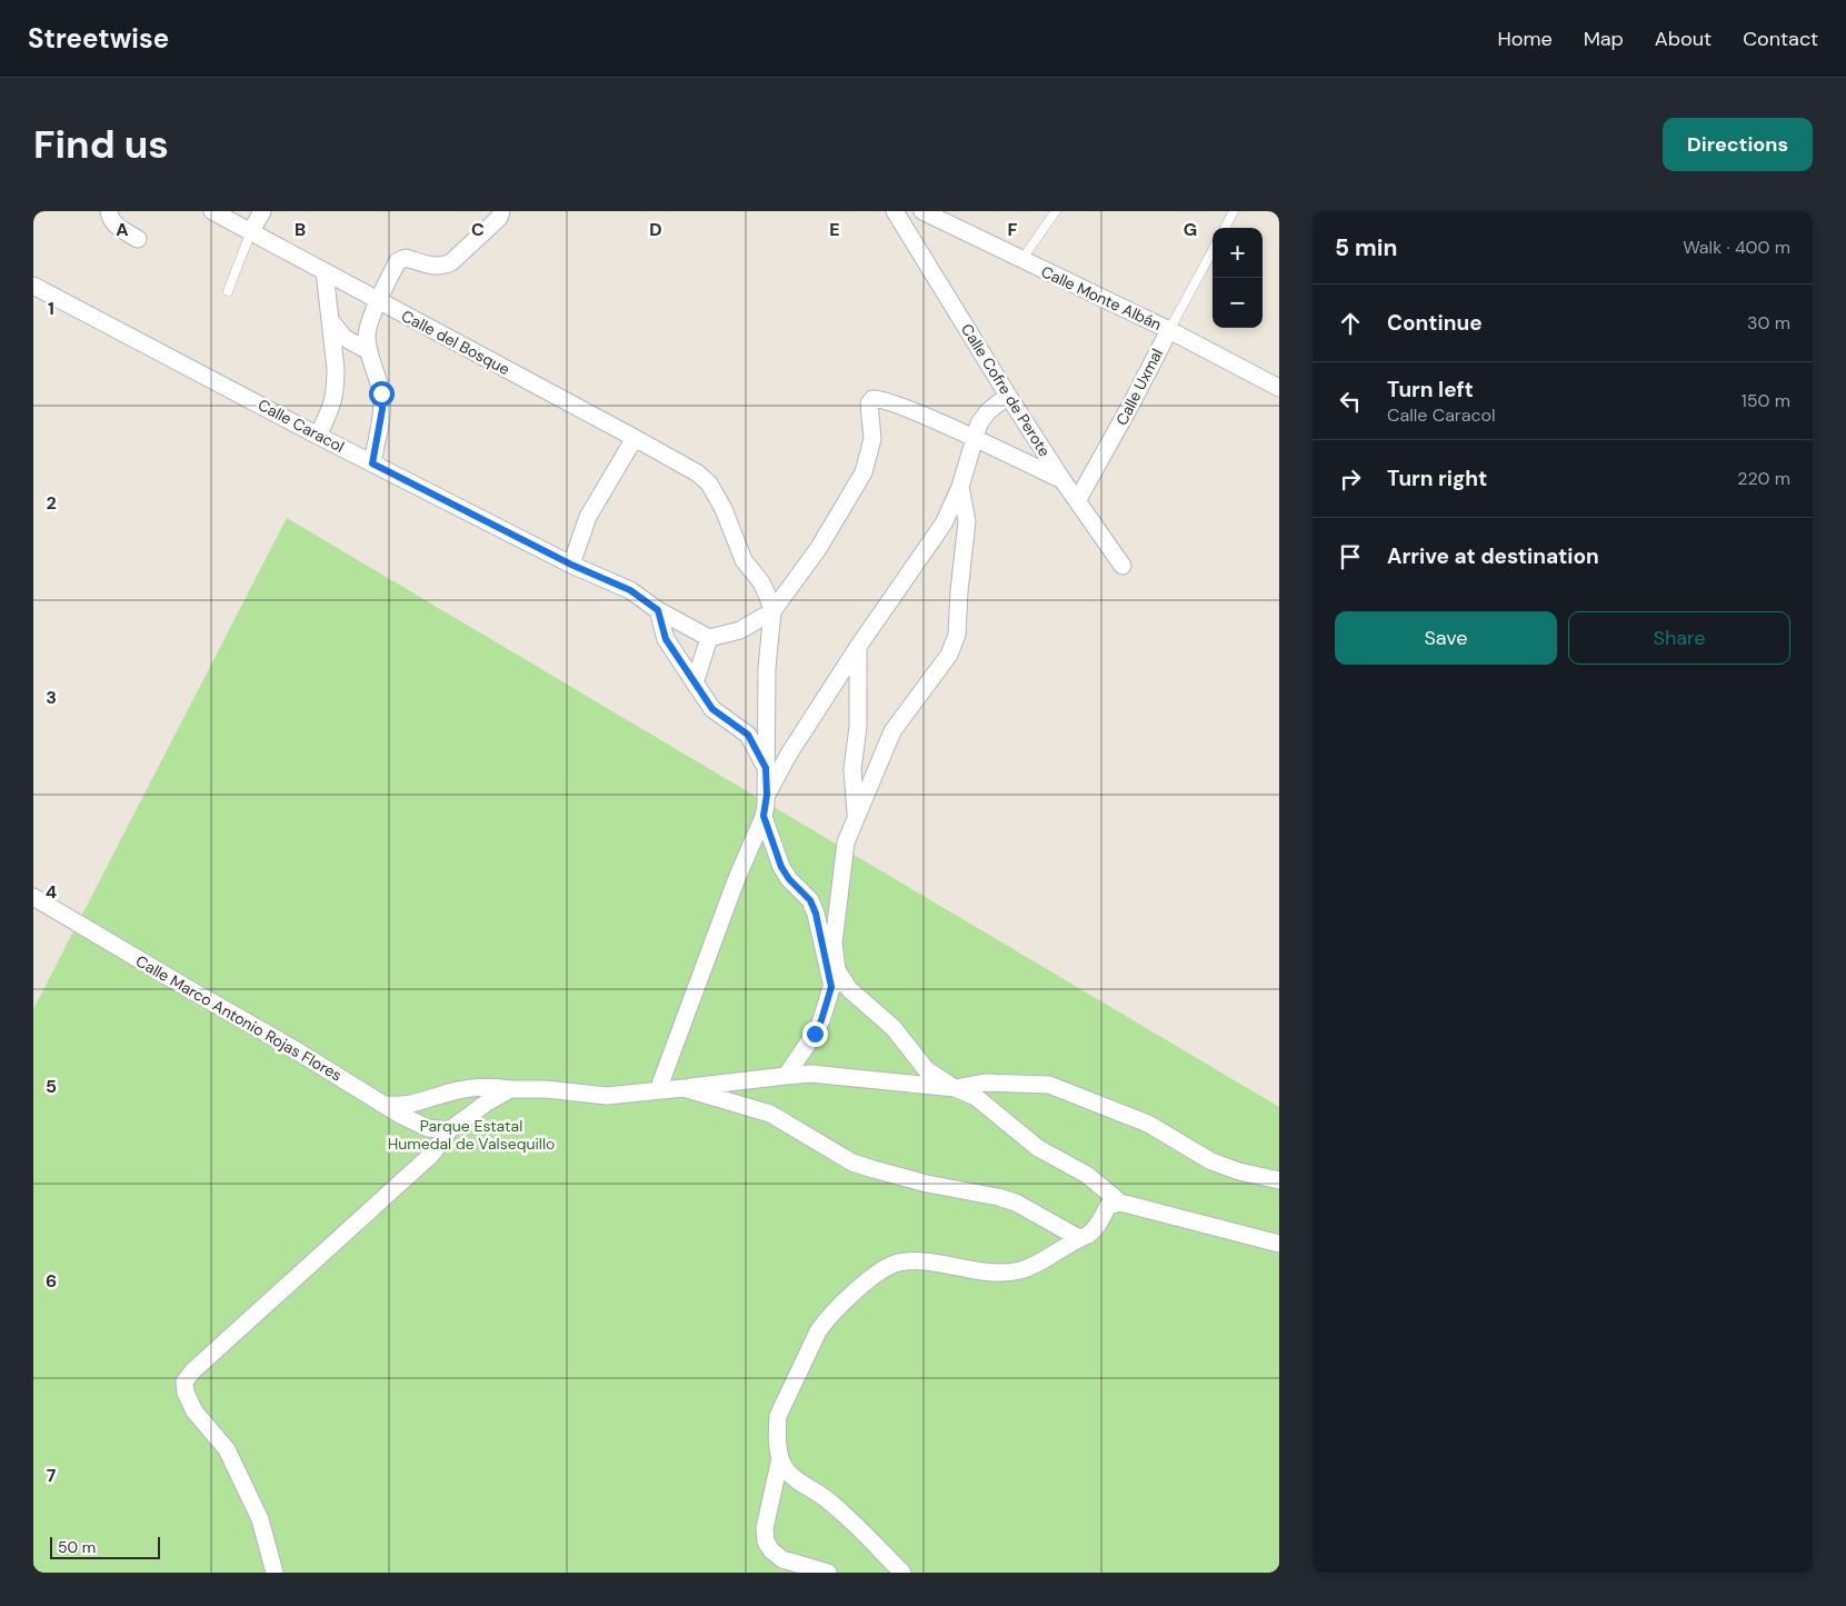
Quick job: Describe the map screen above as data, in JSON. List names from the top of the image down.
{
  "streets": {
    "street": [
      "Calle Monte Albán",
      "Calle del Bosque",
      "Calle Uxmal",
      "Calle Cofre de Perote",
      "Calle Caracol",
      "Calle Marco Antonio Rojas Flores"
    ]
  },
  "crossings": [
    ["Calle Monte Albán", "Calle Uxmal"],
    ["Calle Uxmal", "Calle Cofre de Perote"]
  ],
  "parks": ["Parque Estatal Humedal de Valsequillo"],
  "scale_bar": "50 m",
  "page": {
    "header": "Streetwise",
    "nav": [
      "Home",
      "Map",
      "About",
      "Contact"
    ],
    "buttons": [
      "Directions",
      ["Save", "Share"]
    ],
    "title": "Find us",
    "heading": ["5 min", "Walk · 400 m"],
    "map_buttons": ["+", "−"],
    "list": [
      ["Continue", "30 m"],
      ["Turn left", "Calle Caracol", "150 m"],
      ["Turn right", "220 m"],
      "Arrive at destination"
    ],
    "scale": "50 m"
  },
  "grid": {
    "columns": [
      "A",
      "B",
      "C",
      "D",
      "E",
      "F",
      "G"
    ],
    "rows": [
      "1",
      "2",
      "3",
      "4",
      "5",
      "6",
      "7"
    ]
  }
}
